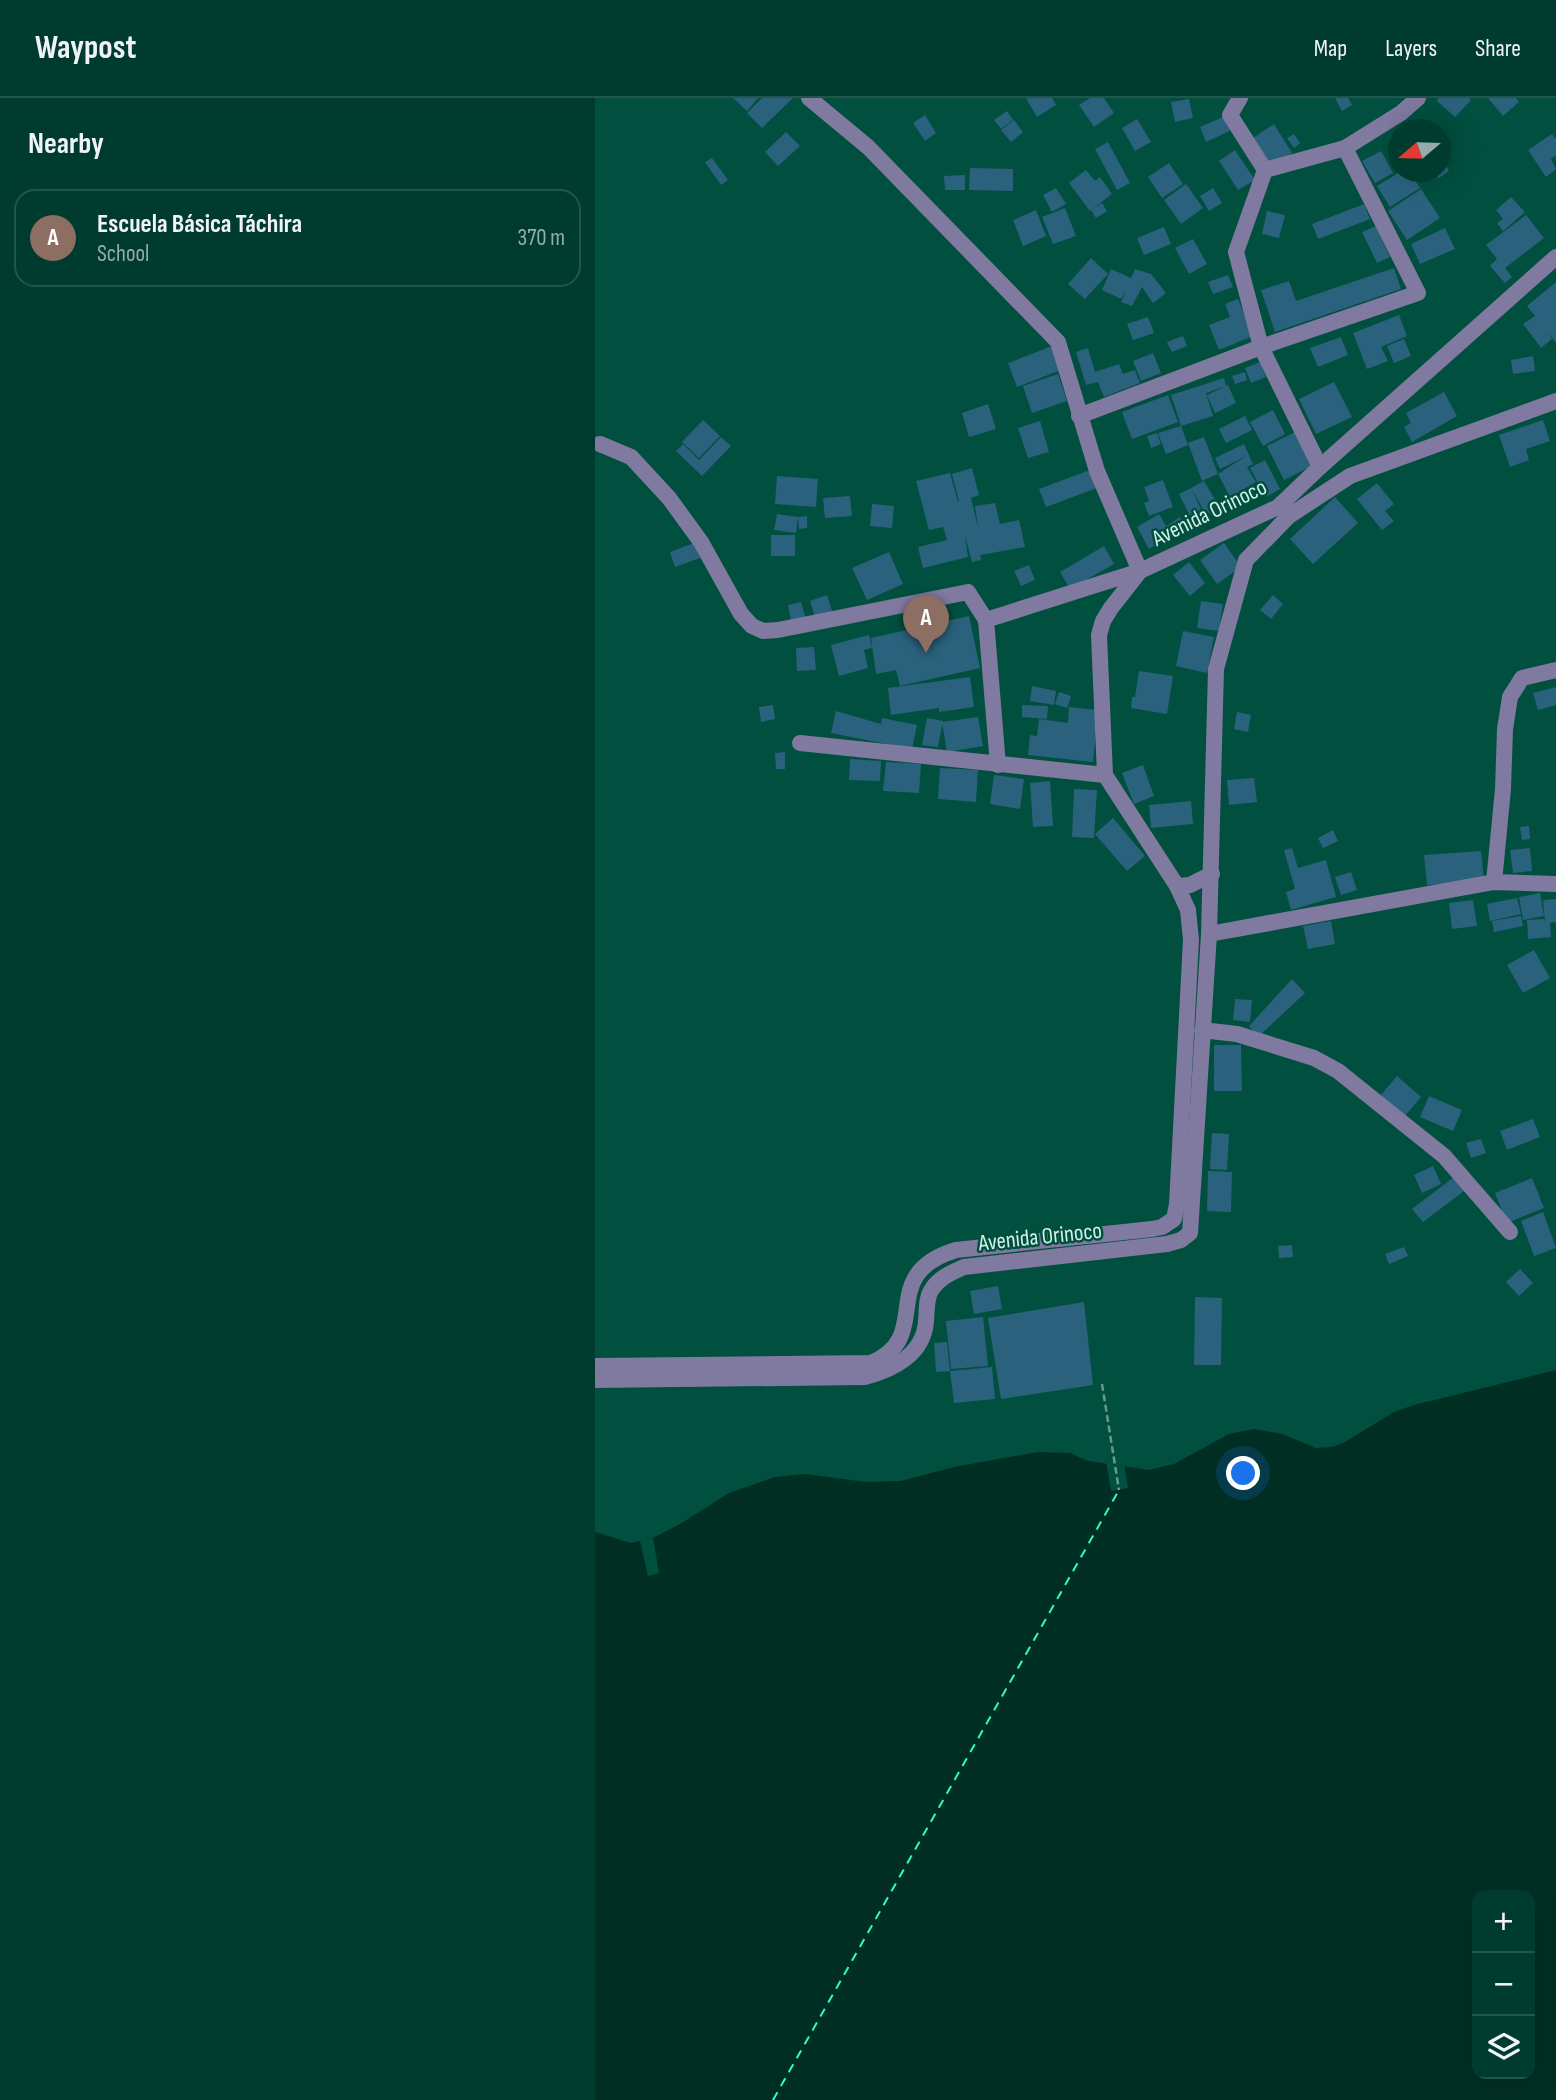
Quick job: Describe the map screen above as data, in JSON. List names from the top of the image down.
{
  "streets": {
    "street": ["Avenida Orinoco"]
  },
  "north": "left",
  "page": {
    "header": "Waypost",
    "nav": ["Map", "Layers", "Share"],
    "heading": "Nearby",
    "list": [
      {
        "mark": "A",
        "name": "Escuela Básica Táchira",
        "note": "School",
        "value": "370 m"
      }
    ],
    "pins": "A",
    "map_buttons": ["+", "−"]
  }
}
